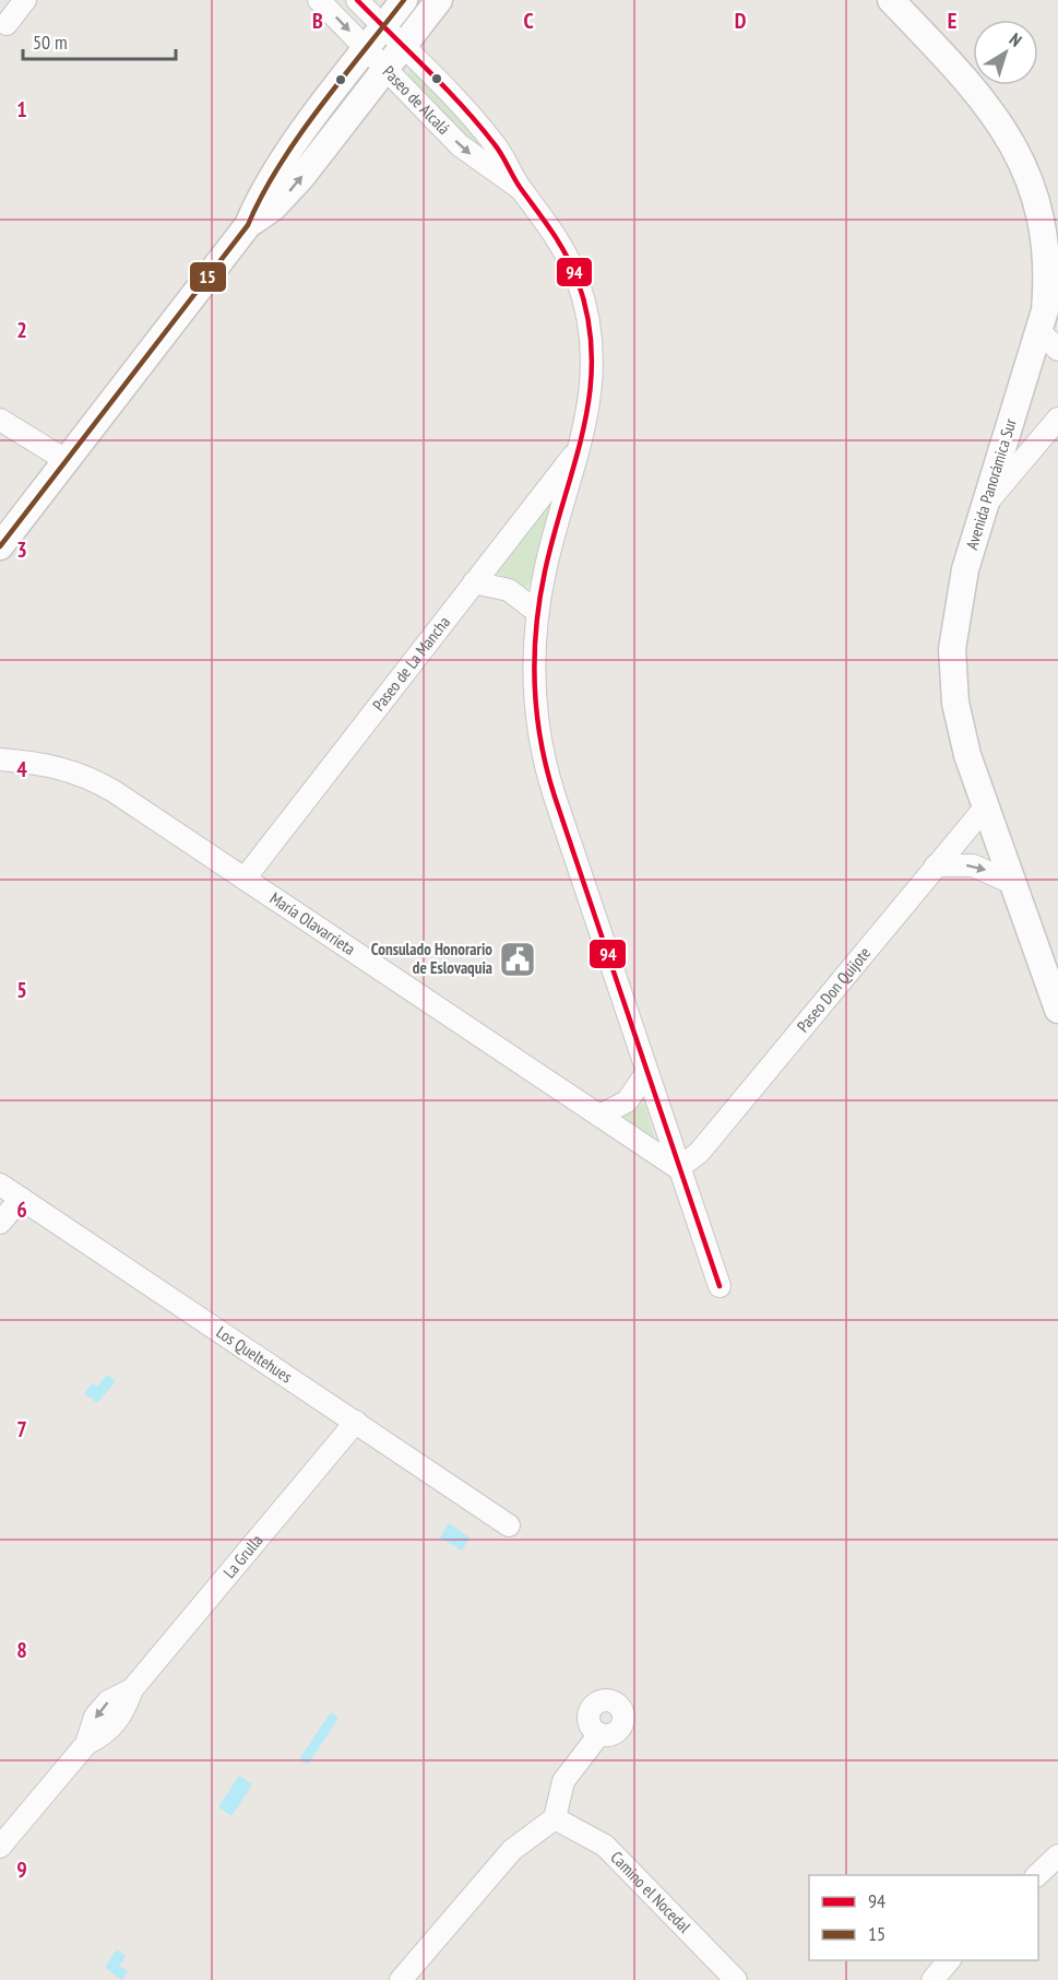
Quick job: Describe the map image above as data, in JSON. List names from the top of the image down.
{
  "streets": {
    "street": [
      "Paseo de Alcalá",
      "Avenida Panorámica Sur",
      "Paseo de La Mancha",
      "María Olavarrieta",
      "Paseo Don Quijote",
      "Los Queltehues",
      "La Grulla",
      "Camino el Nocedal"
    ]
  },
  "crossings": [
    ["Paseo de Alcalá", "Paseo de La Mancha"],
    ["Paseo de Alcalá", "María Olavarrieta"],
    ["Paseo de Alcalá", "Paseo Don Quijote"],
    ["Avenida Panorámica Sur", "Paseo Don Quijote"],
    ["Paseo de La Mancha", "María Olavarrieta"],
    ["María Olavarrieta", "Paseo Don Quijote"],
    ["Los Queltehues", "La Grulla"]
  ],
  "places": {
    "public building": ["Consulado Honorario de Eslovaquia"]
  },
  "lines": ["transit line 94", "transit line 15"],
  "legend": ["94", "15"],
  "scale_bar": "50 m",
  "north": "top right",
  "grid": {
    "columns": [
      "B",
      "C",
      "D",
      "E"
    ],
    "rows": [
      "1",
      "2",
      "3",
      "4",
      "5",
      "6",
      "7",
      "8",
      "9"
    ]
  }
}
